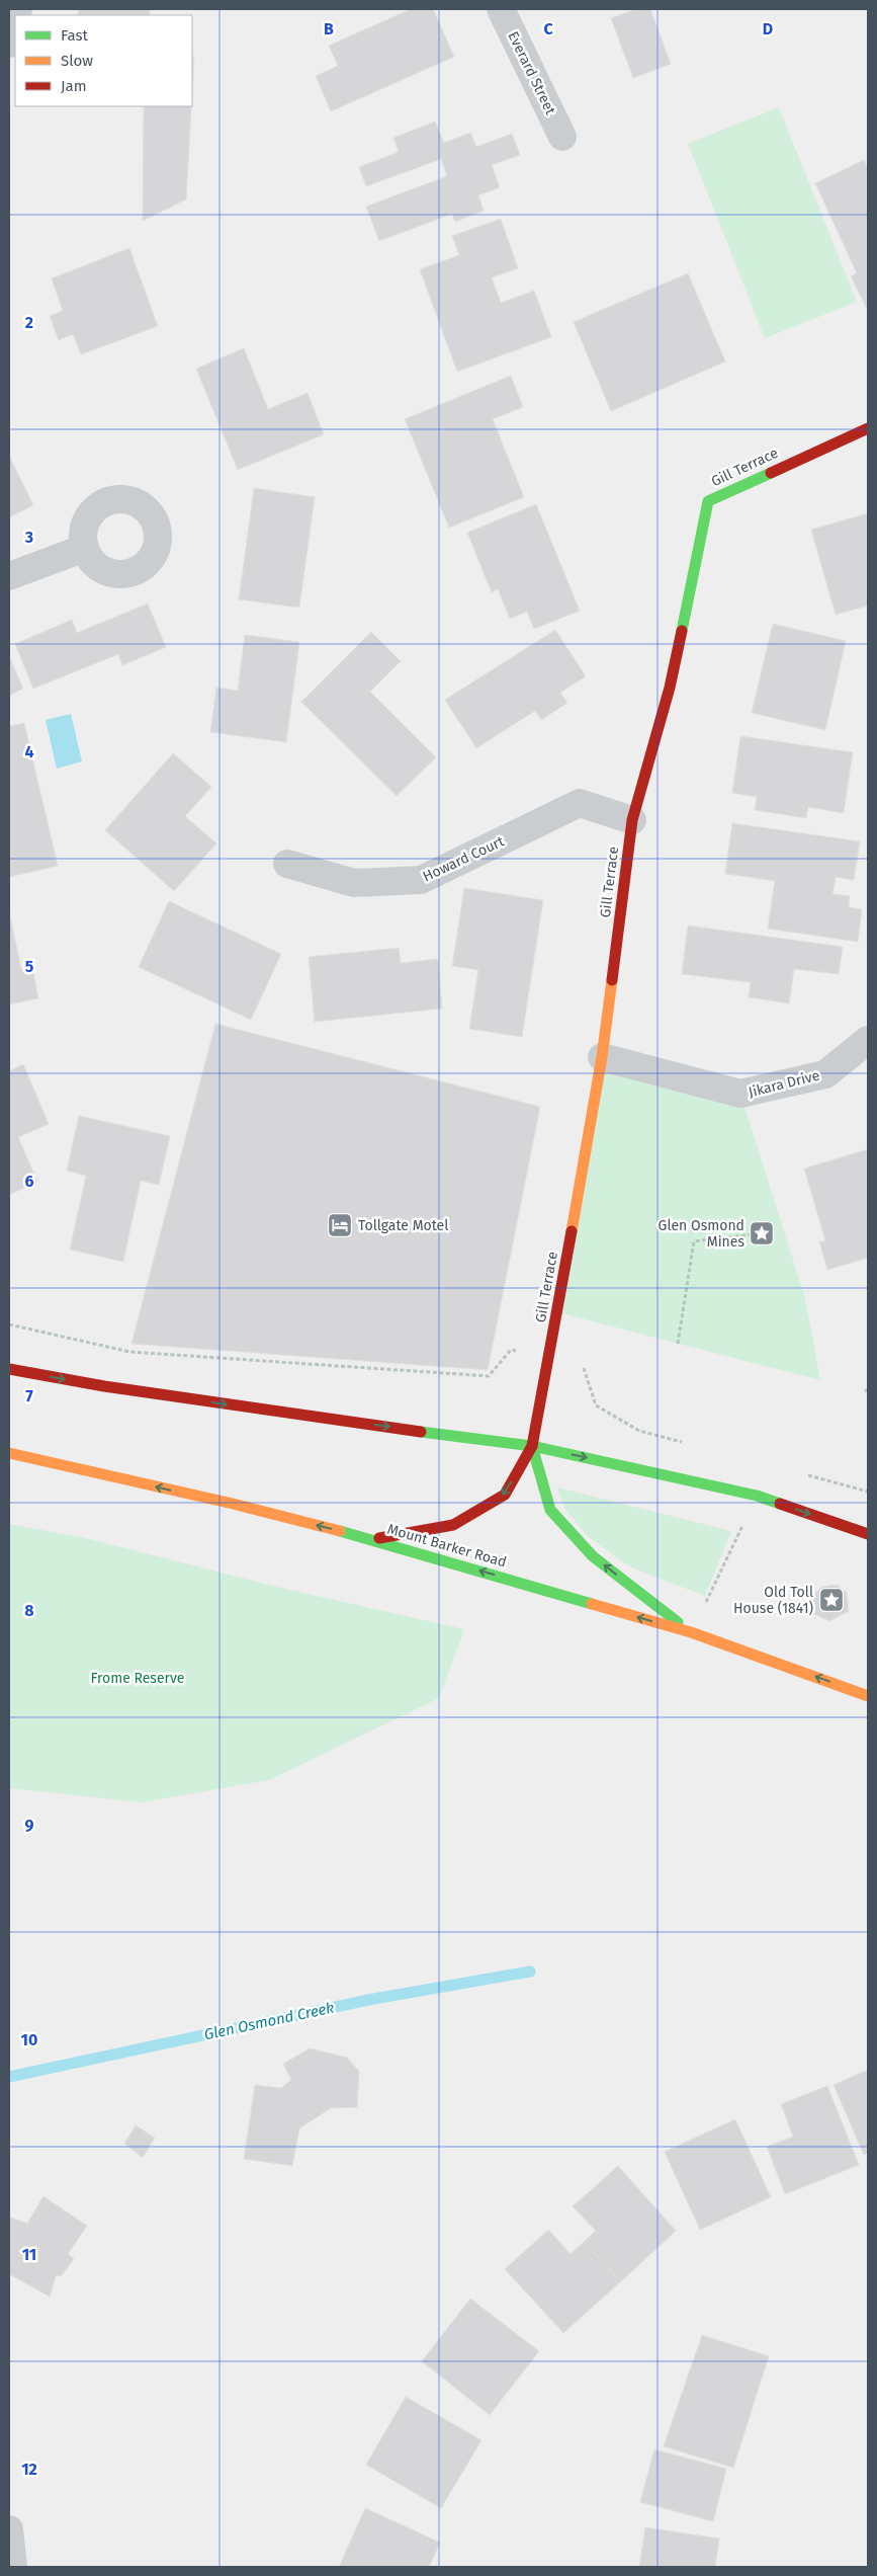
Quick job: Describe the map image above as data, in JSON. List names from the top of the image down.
{
  "streets": {
    "main road": ["Gill Terrace", "Mount Barker Road"],
    "street": ["Everard Street", "Howard Court", "Jikara Drive"]
  },
  "crossings": [
    ["Gill Terrace", "Howard Court"],
    ["Gill Terrace", "Jikara Drive"]
  ],
  "water": ["Glen Osmond Creek"],
  "parks": ["Frome Reserve"],
  "places": {
    "hotel": ["Tollgate Motel"],
    "place": ["Glen Osmond Mines", "Old Toll House (1841)"]
  },
  "legend": ["Fast", "Slow", "Jam"],
  "grid": {
    "columns": ["B", "C", "D"],
    "rows": [
      "2",
      "3",
      "4",
      "5",
      "6",
      "7",
      "8",
      "9",
      "10",
      "11",
      "12"
    ]
  }
}
